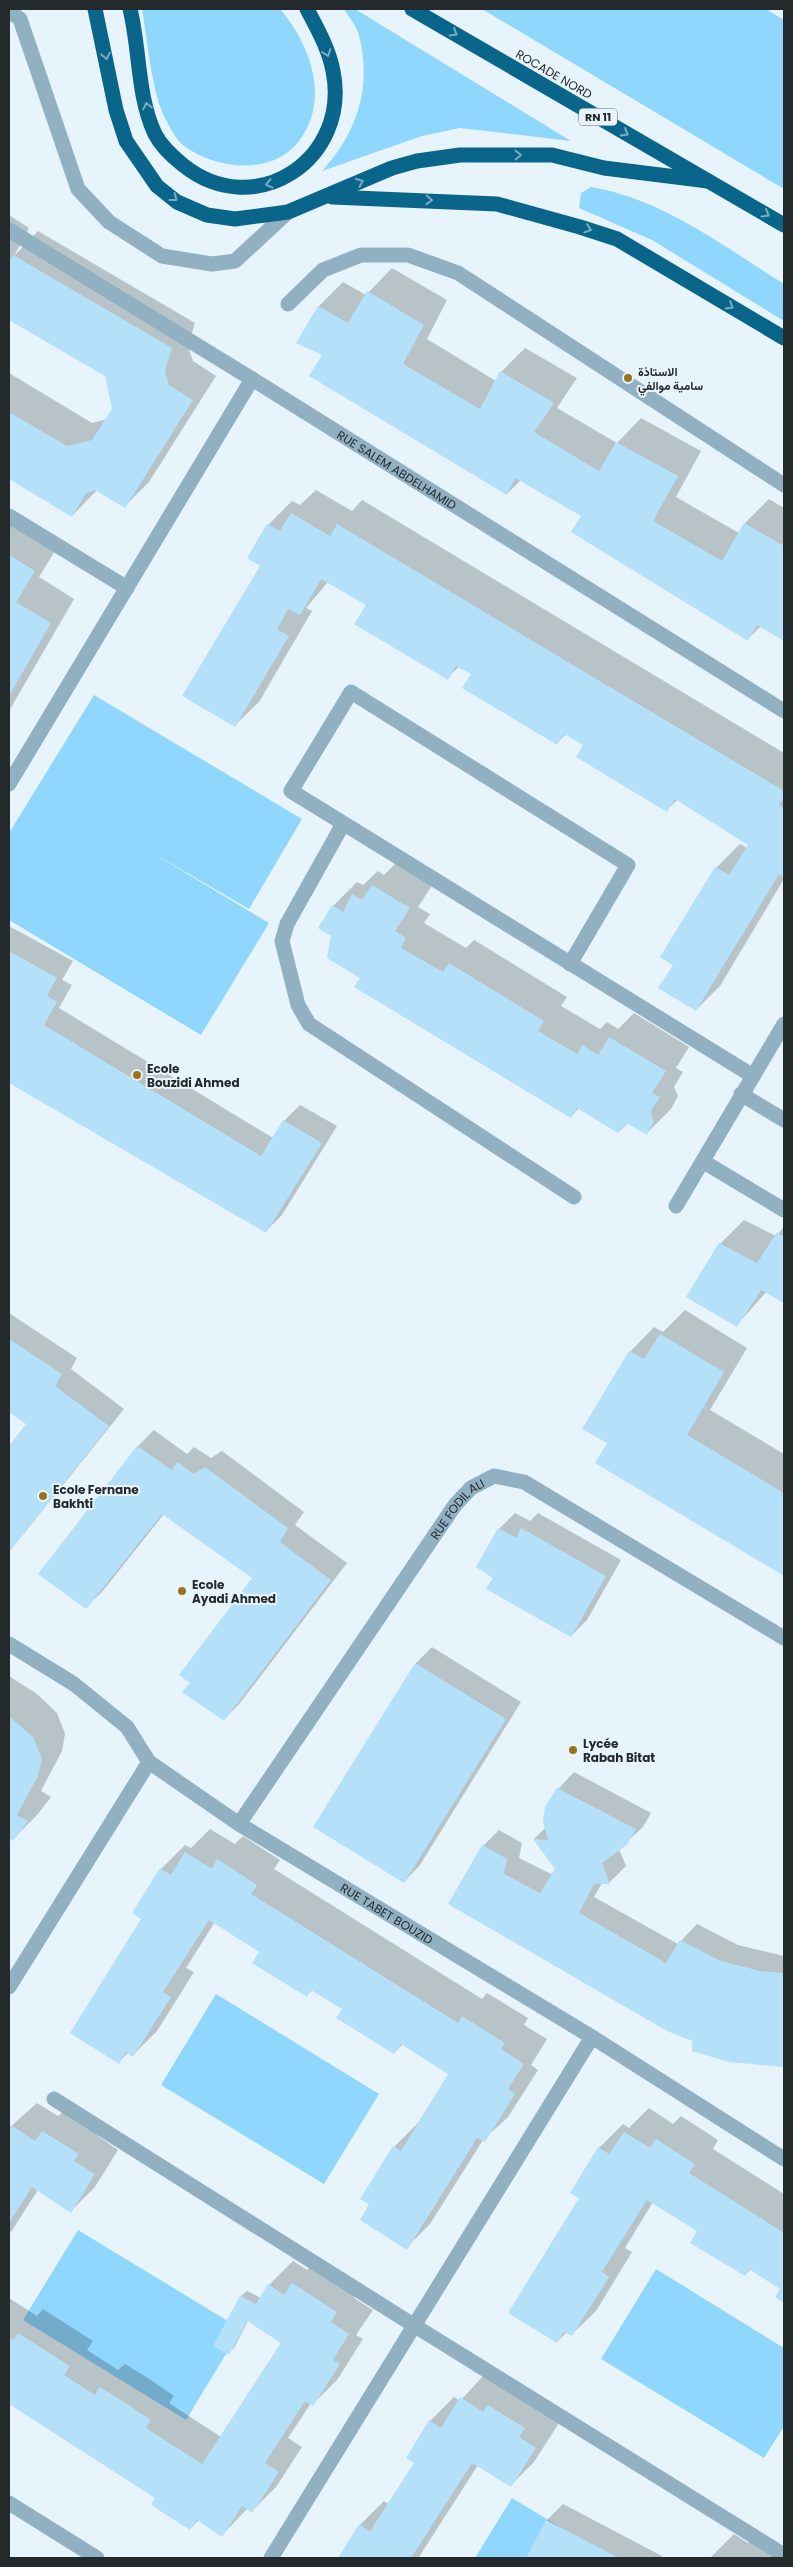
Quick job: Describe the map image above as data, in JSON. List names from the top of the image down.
{
  "streets": {
    "highway": ["ROCADE NORD", "RN 11"],
    "street": ["RUE SALEM ABDELHAMID", "RUE FODIL ALI", "RUE TABET BOUZID"]
  },
  "crossings": [
    ["RUE FODIL ALI", "RUE TABET BOUZID"]
  ],
  "places": [
    "الاستاذة سامية موالفي",
    "Ecole Bouzidi Ahmed",
    "Ecole Fernane Bakhti",
    "Ecole Ayadi Ahmed",
    "Lycée Rabah Bitat"
  ]
}
